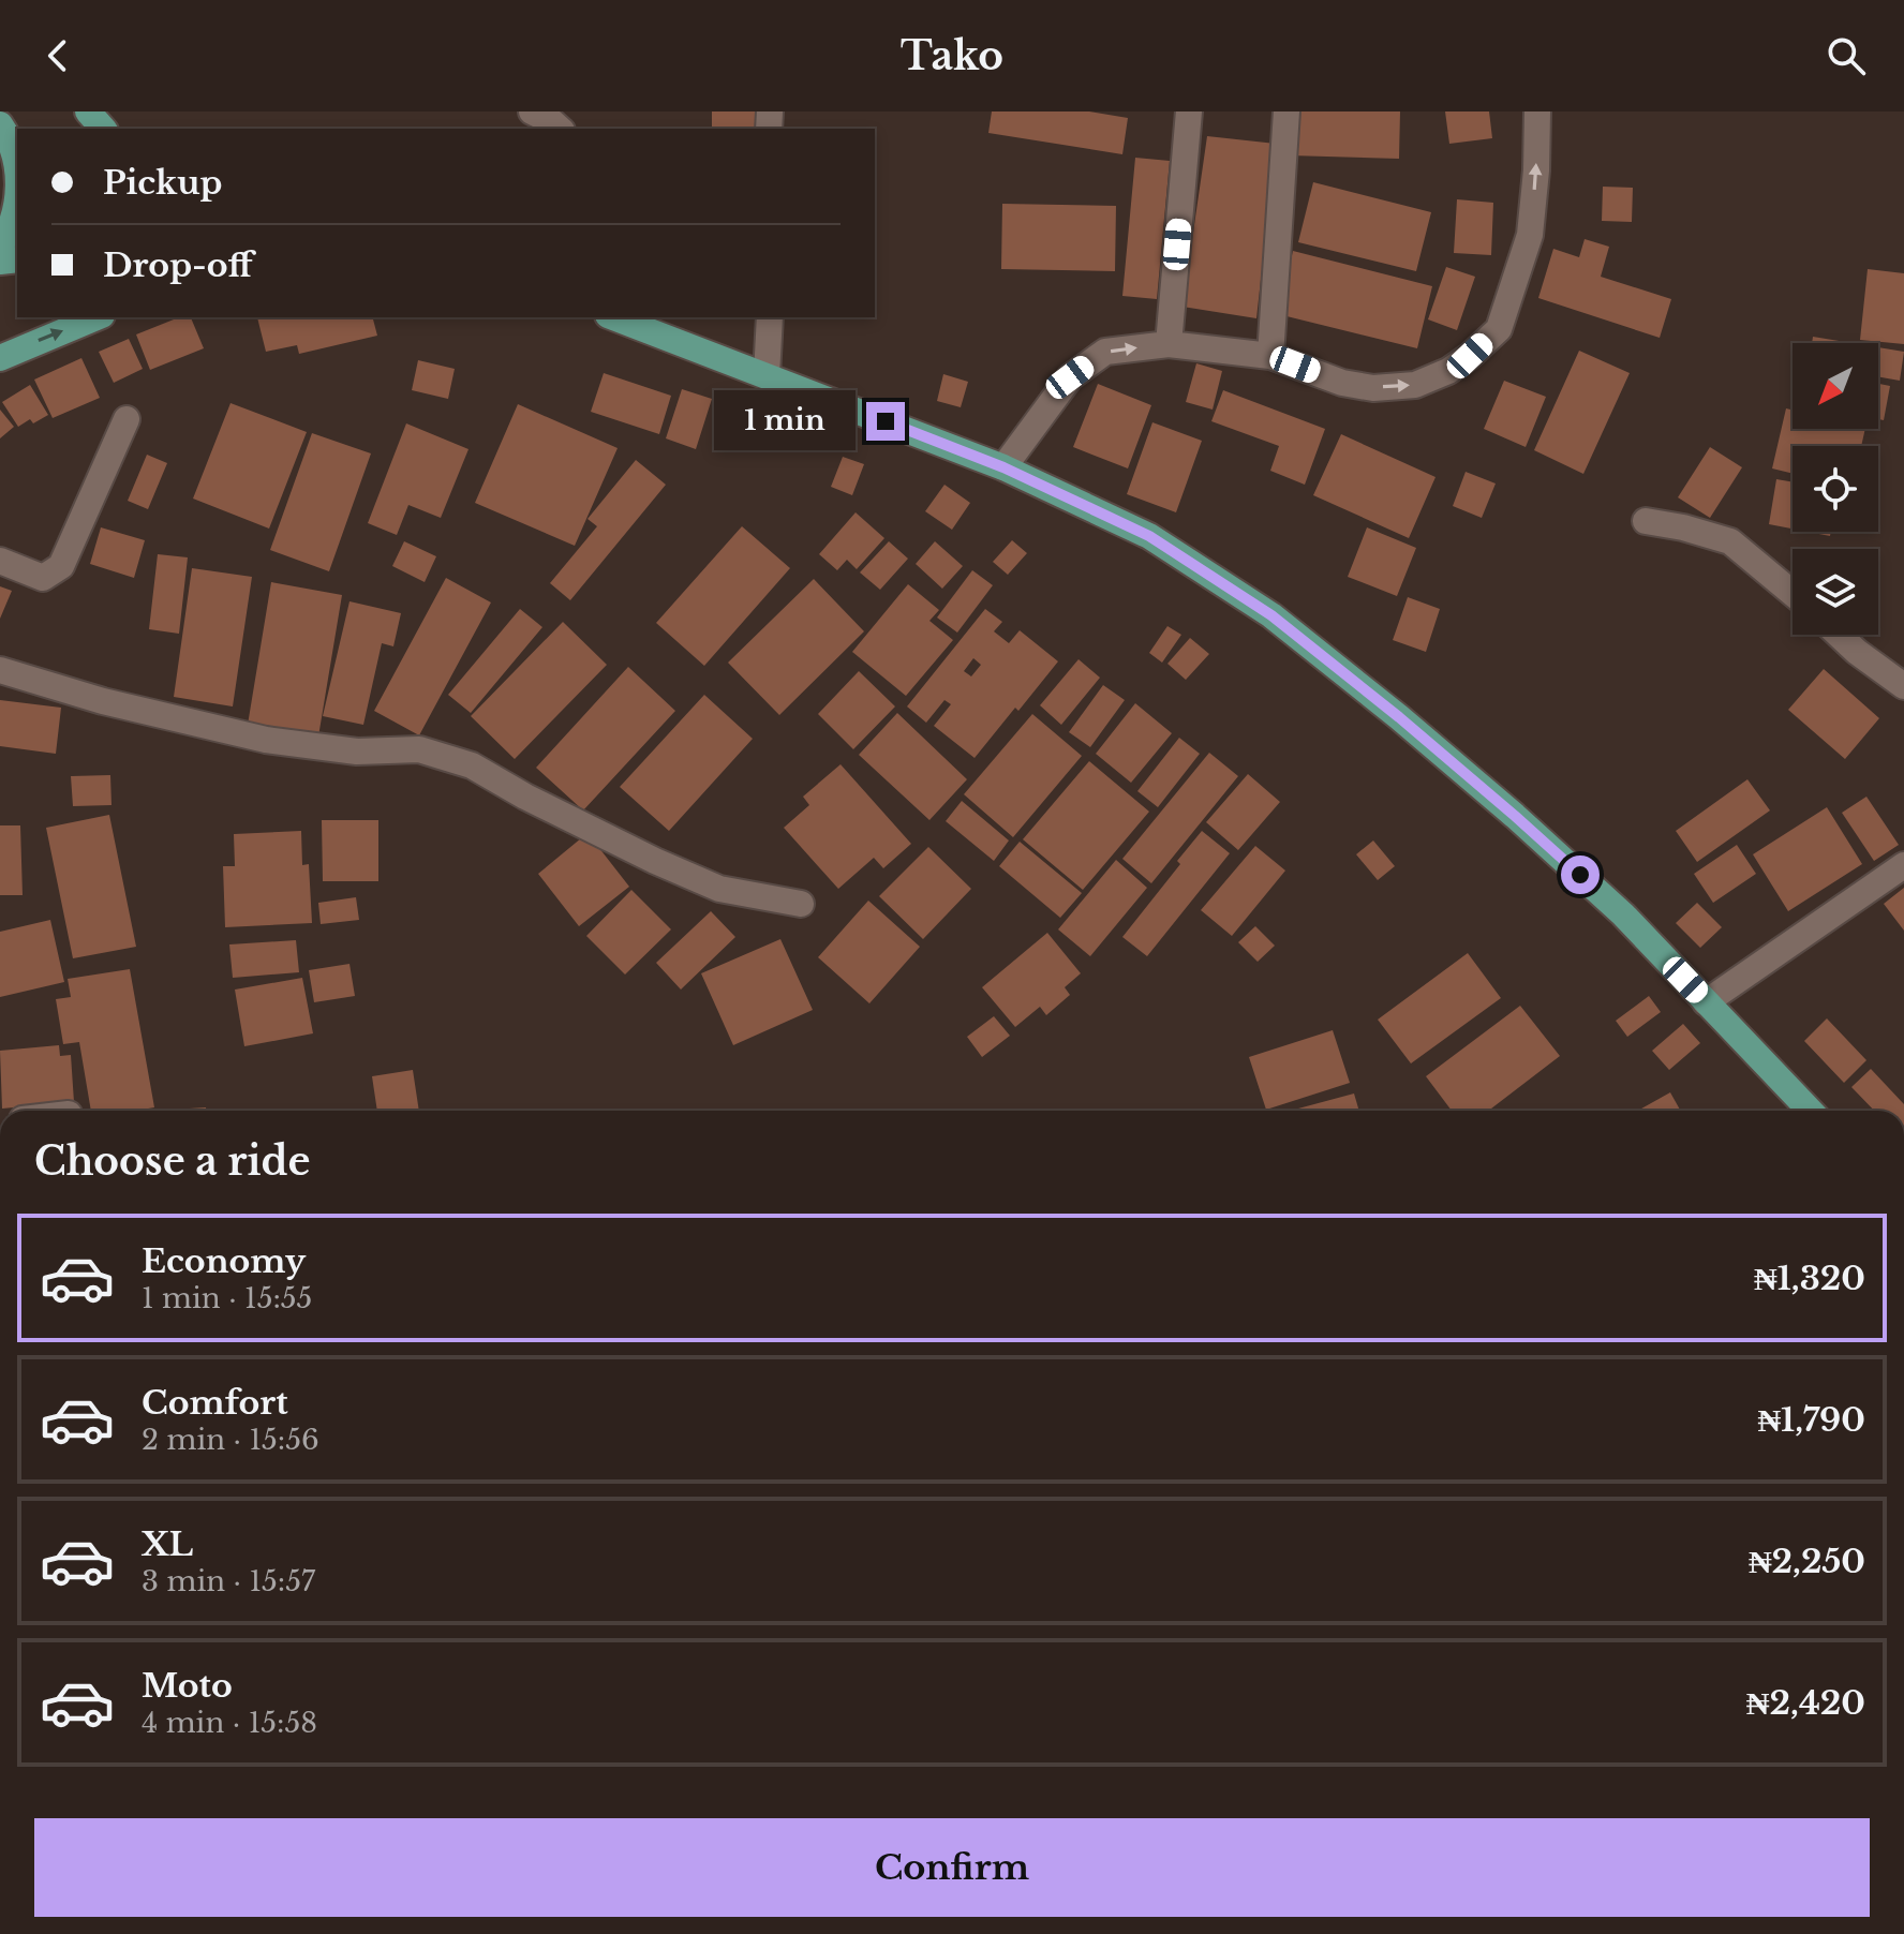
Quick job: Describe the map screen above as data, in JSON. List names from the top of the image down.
{
  "north": "bottom left",
  "page": {
    "header": "Tako",
    "banner": ["Pickup", "Drop-off"],
    "bubble": "1 min",
    "heading": "Choose a ride",
    "list": [
      {
        "name": "Economy",
        "note": "1 min · 15:55",
        "value": "₦1,320"
      },
      {
        "name": "Comfort",
        "note": "2 min · 15:56",
        "value": "₦1,790"
      },
      {
        "name": "XL",
        "note": "3 min · 15:57",
        "value": "₦2,250"
      },
      {
        "name": "Moto",
        "note": "4 min · 15:58",
        "value": "₦2,420"
      }
    ],
    "buttons": "Confirm"
  }
}
